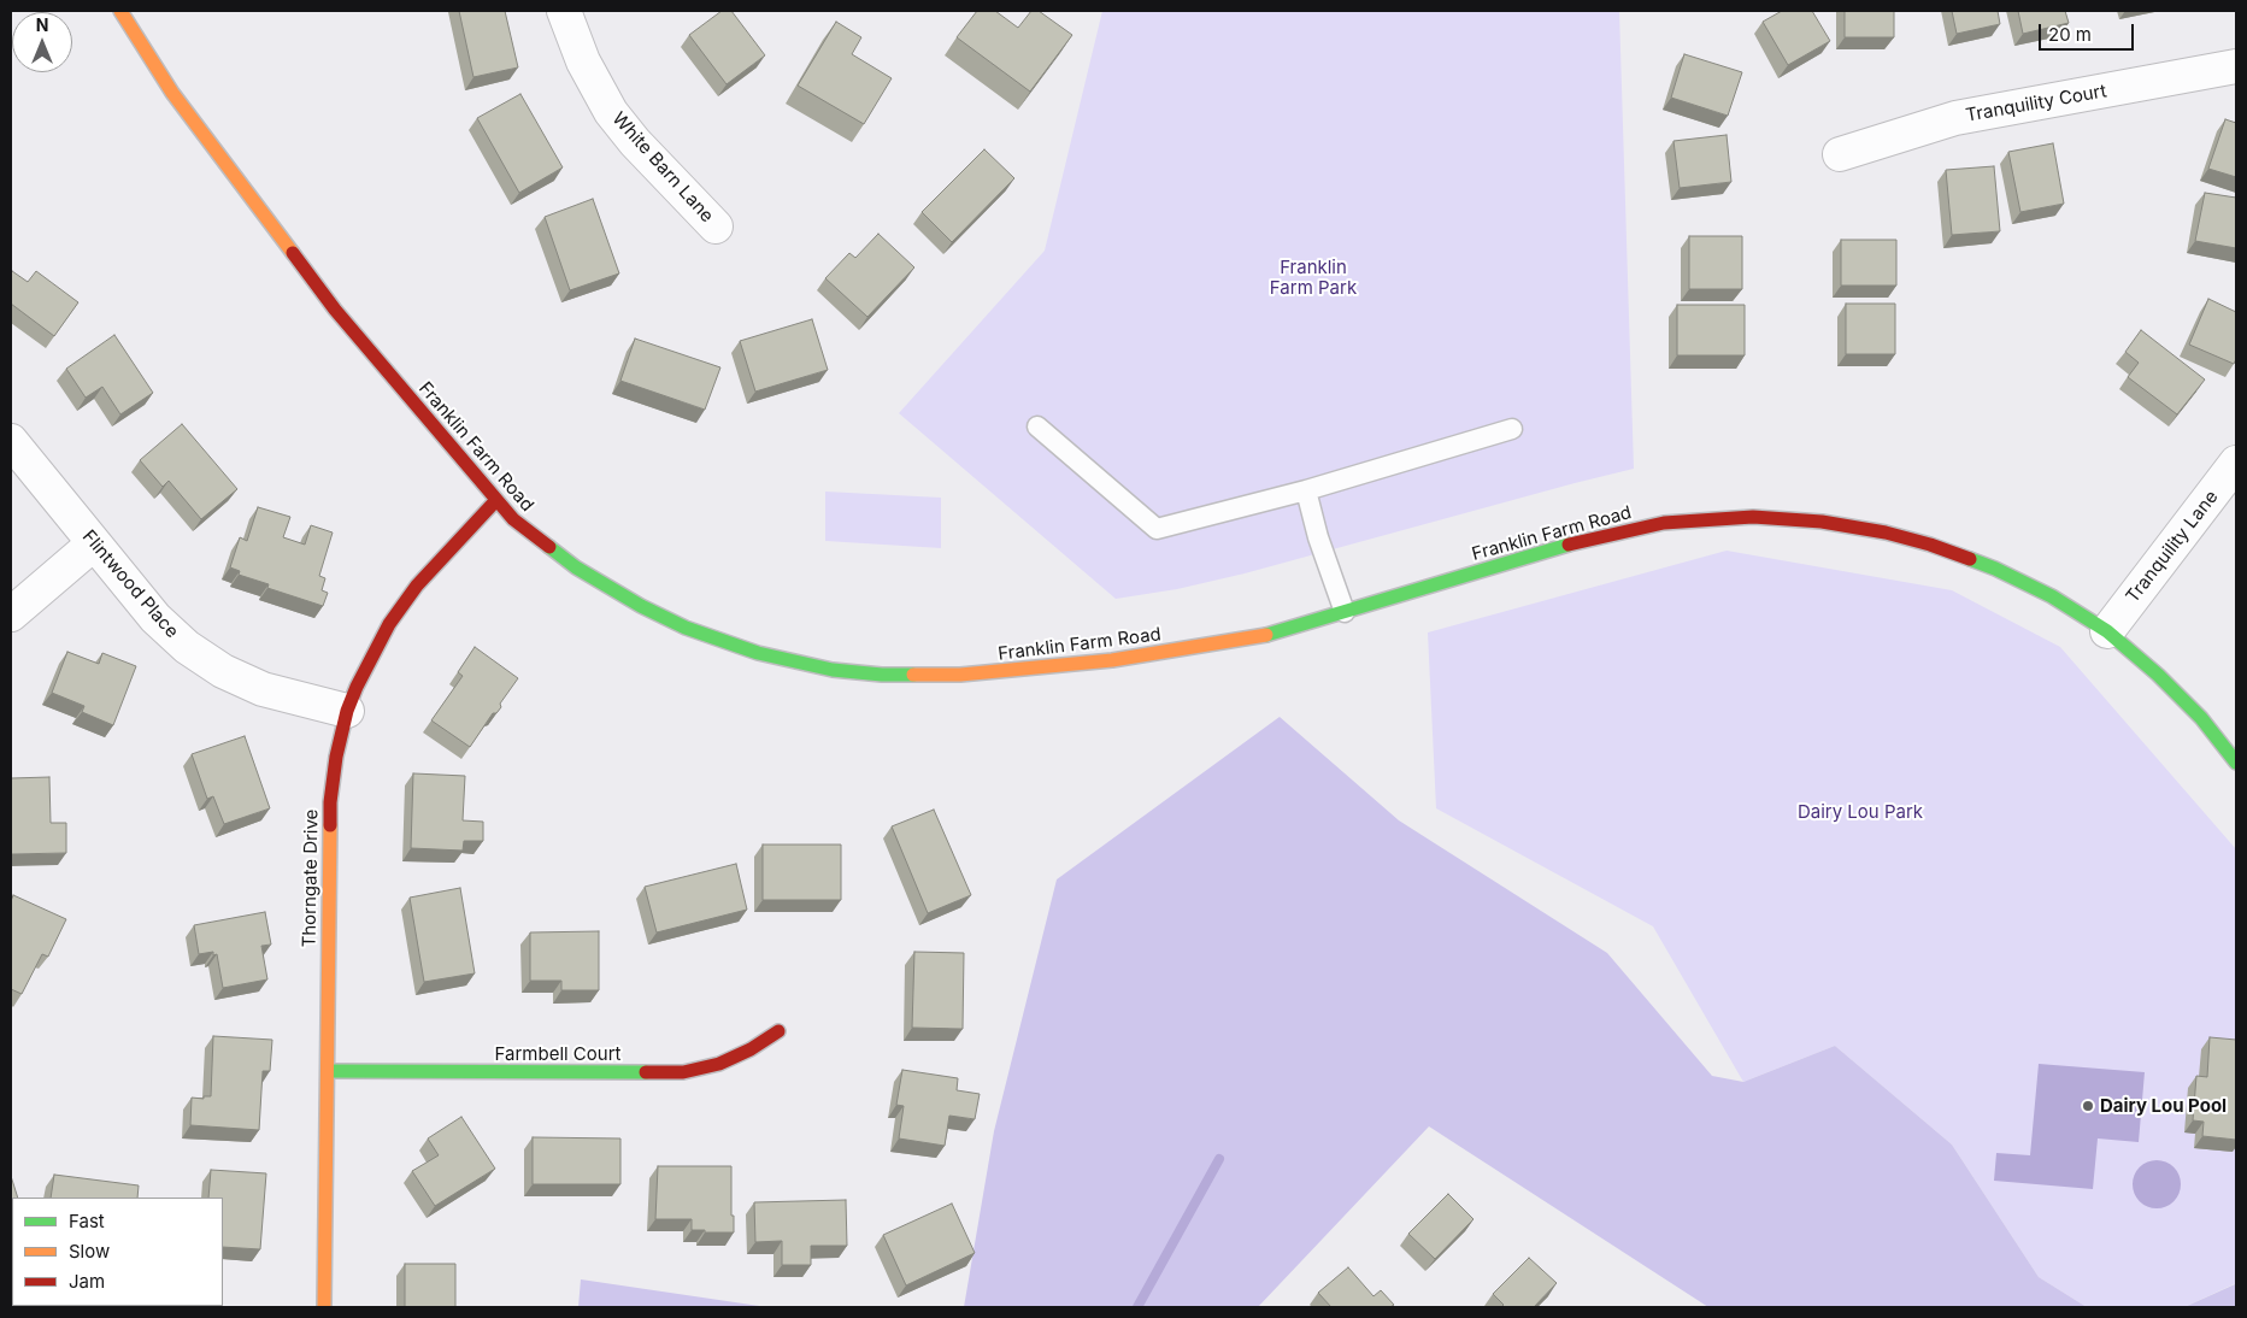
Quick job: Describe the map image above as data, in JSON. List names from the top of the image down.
{
  "streets": {
    "main road": ["Franklin Farm Road", "Thorngate Drive", "Farmbell Court"],
    "street": [
      "Tranquility Court",
      "White Barn Lane",
      "Tranquility Lane",
      "Flintwood Place"
    ]
  },
  "crossings": [
    ["Franklin Farm Road", "Tranquility Lane"],
    ["Franklin Farm Road", "Thorngate Drive"],
    ["Flintwood Place", "Thorngate Drive"],
    ["Thorngate Drive", "Farmbell Court"]
  ],
  "parks": ["Franklin Farm Park", "Dairy Lou Park"],
  "places": ["Dairy Lou Pool"],
  "legend": ["Fast", "Slow", "Jam"],
  "scale_bar": "20 m",
  "north": "top"
}
